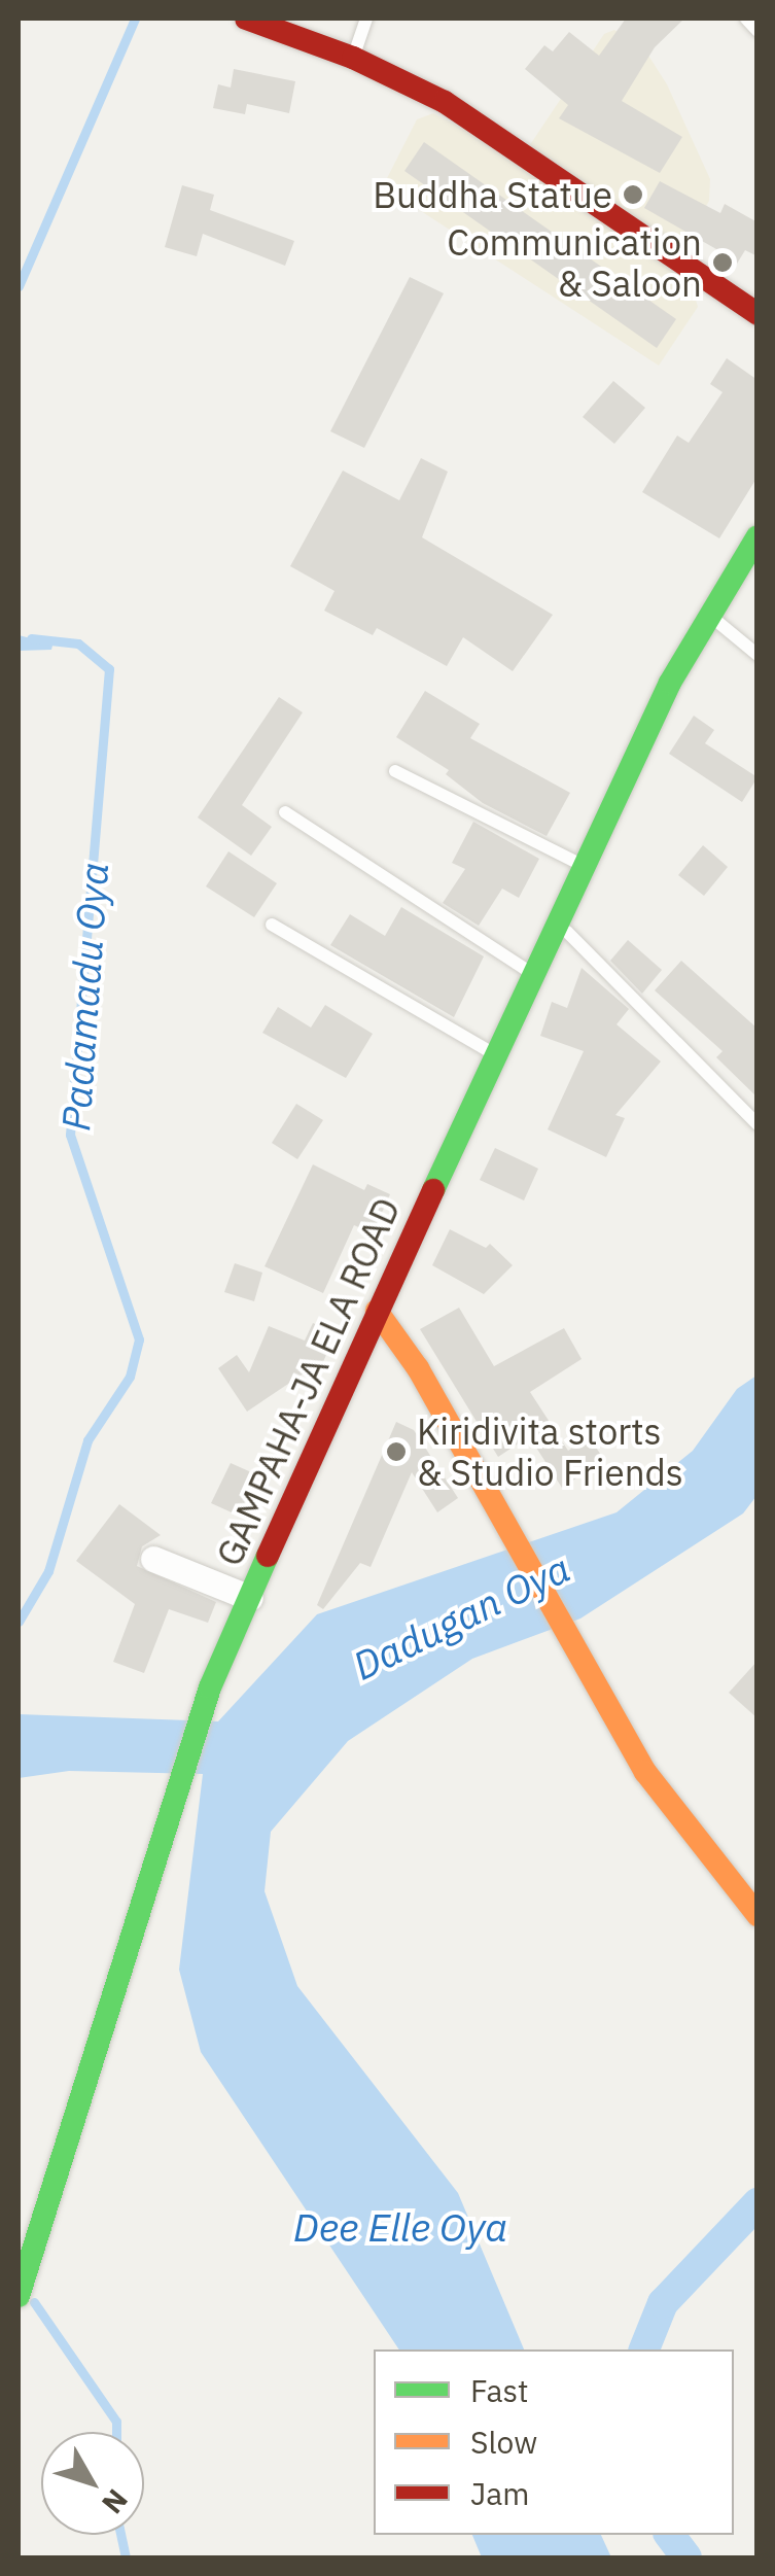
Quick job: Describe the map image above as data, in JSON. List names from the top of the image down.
{
  "streets": {
    "main road": ["GAMPAHA-JA ELA ROAD"]
  },
  "water": ["Padamadu Oya", "Dadugan Oya", "Dee Elle Oya"],
  "places": ["Buddha Statue", "Communication & Saloon", "Kiridivita storts & Studio Friends"],
  "legend": ["Fast", "Slow", "Jam"],
  "north": "bottom right"
}
